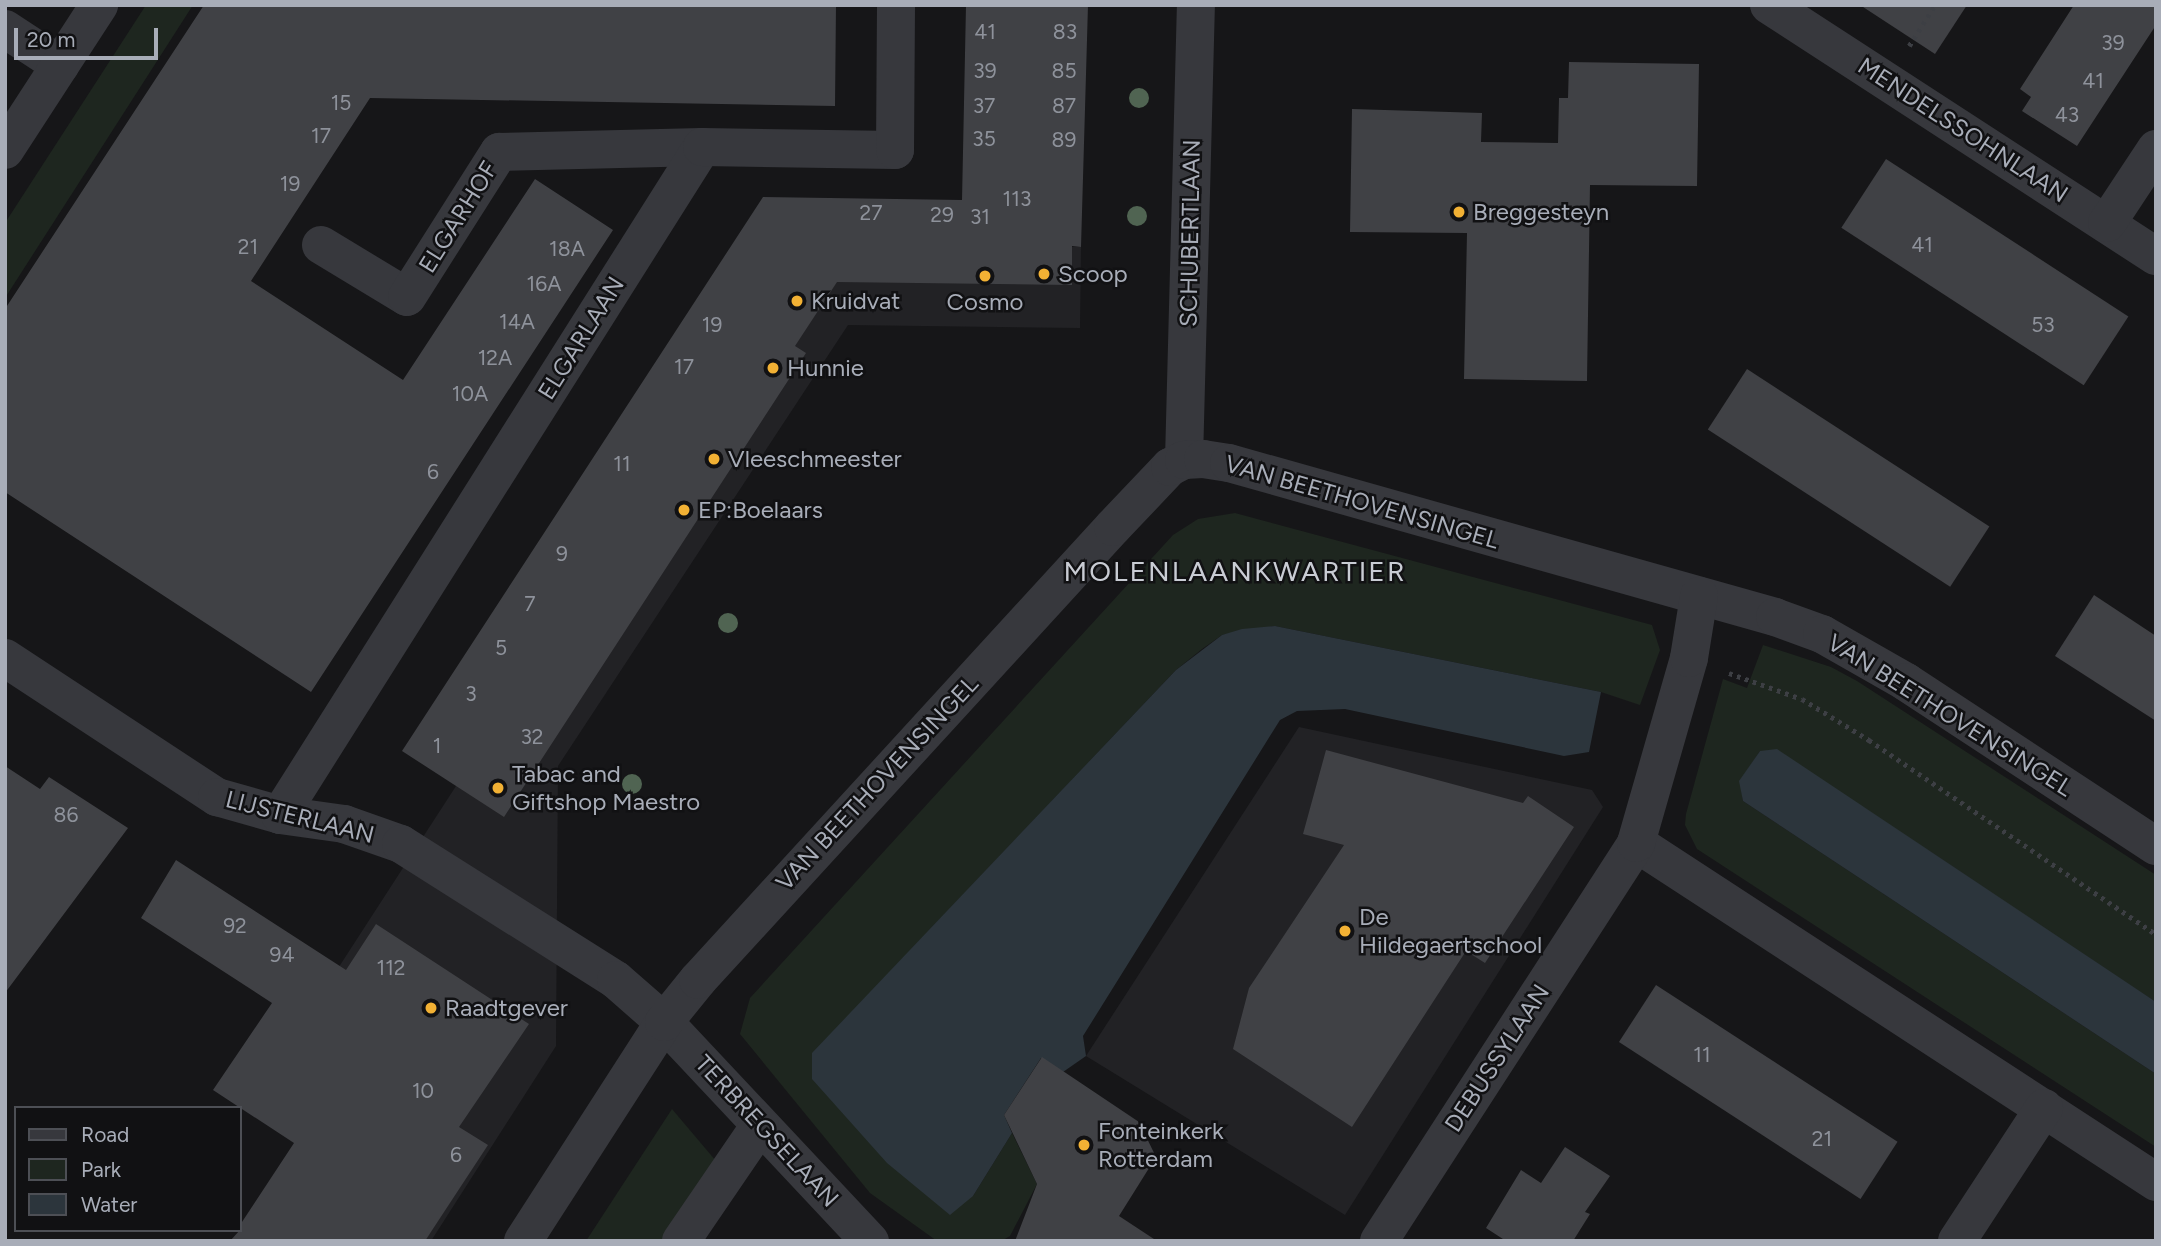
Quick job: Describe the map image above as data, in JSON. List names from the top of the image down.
{
  "streets": {
    "street": [
      "MENDELSSOHNLAAN",
      "ELGARHOF",
      "SCHUBERTLAAN",
      "ELGARLAAN",
      "VAN BEETHOVENSINGEL",
      "LIJSTERLAAN",
      "DEBUSSYLAAN",
      "TERBREGSELAAN"
    ]
  },
  "crossings": [
    ["ELGARHOF", "ELGARLAAN"],
    ["SCHUBERTLAAN", "VAN BEETHOVENSINGEL"],
    ["ELGARLAAN", "LIJSTERLAAN"],
    ["VAN BEETHOVENSINGEL", "LIJSTERLAAN"],
    ["VAN BEETHOVENSINGEL", "DEBUSSYLAAN"],
    ["VAN BEETHOVENSINGEL", "TERBREGSELAAN"],
    ["LIJSTERLAAN", "TERBREGSELAAN"]
  ],
  "districts": ["MOLENLAANKWARTIER"],
  "places": [
    "Breggesteyn",
    "Scoop",
    "Cosmo",
    "Kruidvat",
    "Hunnie",
    "Vleeschmeester",
    "EP:Boelaars",
    "Tabac and Giftshop Maestro",
    "De Hildegaertschool",
    "Raadtgever",
    "Fonteinkerk Rotterdam"
  ],
  "house_numbers": [
    "41",
    "83",
    "39",
    "39",
    "85",
    "41",
    "15",
    "37",
    "87",
    "43",
    "17",
    "35",
    "89",
    "19",
    "113",
    "27",
    "29",
    "31",
    "41",
    "21",
    "18A",
    "16A",
    "14A",
    "19",
    "53",
    "12A",
    "17",
    "10A",
    "11",
    "6",
    "9",
    "7",
    "5",
    "3",
    "32",
    "1",
    "86",
    "92",
    "94",
    "112",
    "11",
    "10",
    "21",
    "6"
  ],
  "legend": ["Road", "Park", "Water"],
  "scale_bar": "20 m"
}
